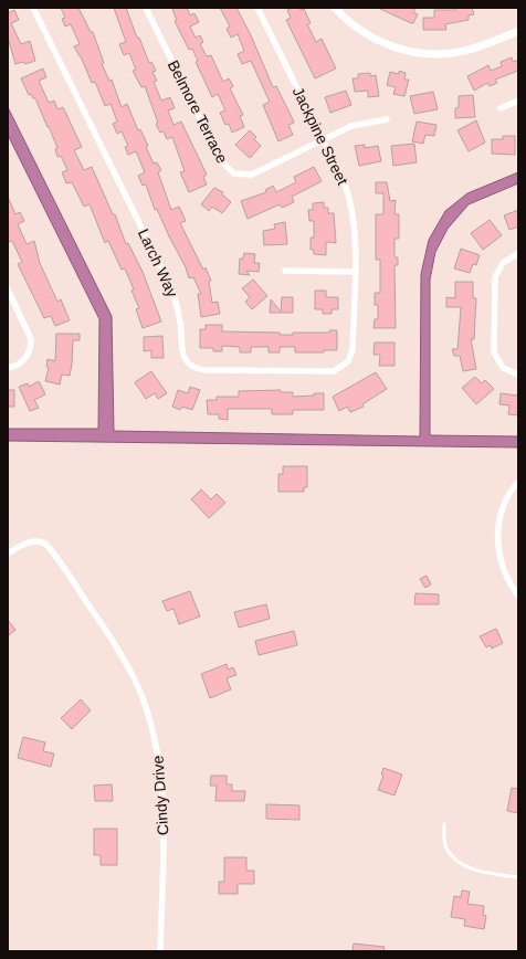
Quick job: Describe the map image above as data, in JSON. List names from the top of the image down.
{
  "streets": {
    "street": [
      "Belmore Terrace",
      "Jackpine Street",
      "Larch Way",
      "Cindy Drive"
    ]
  },
  "crossings": [
    ["Belmore Terrace", "Jackpine Street"],
    ["Jackpine Street", "Larch Way"]
  ]
}
